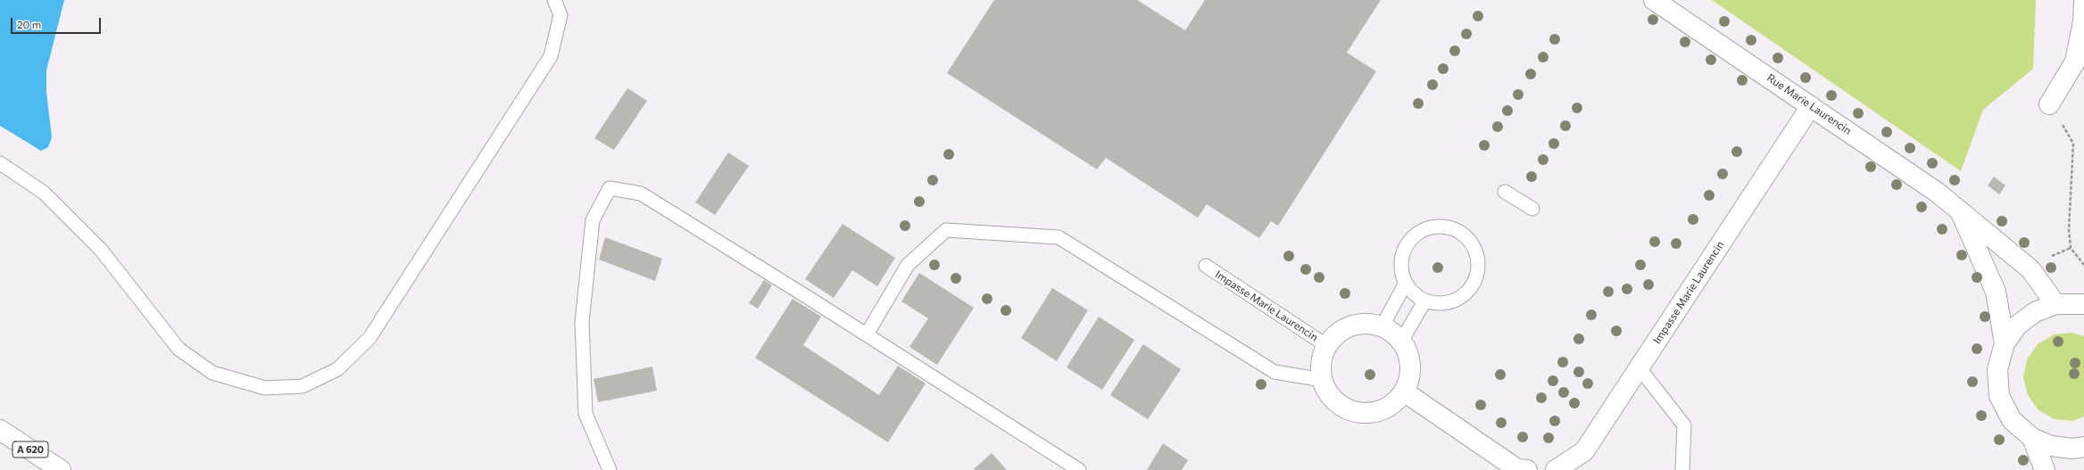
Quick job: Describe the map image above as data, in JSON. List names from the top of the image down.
{
  "streets": {
    "main road": ["Rue Marie Laurencin", "Impasse Marie Laurencin", "A 620"]
  },
  "crossings": [
    ["Rue Marie Laurencin", "Impasse Marie Laurencin"]
  ],
  "scale_bar": "20 m"
}
